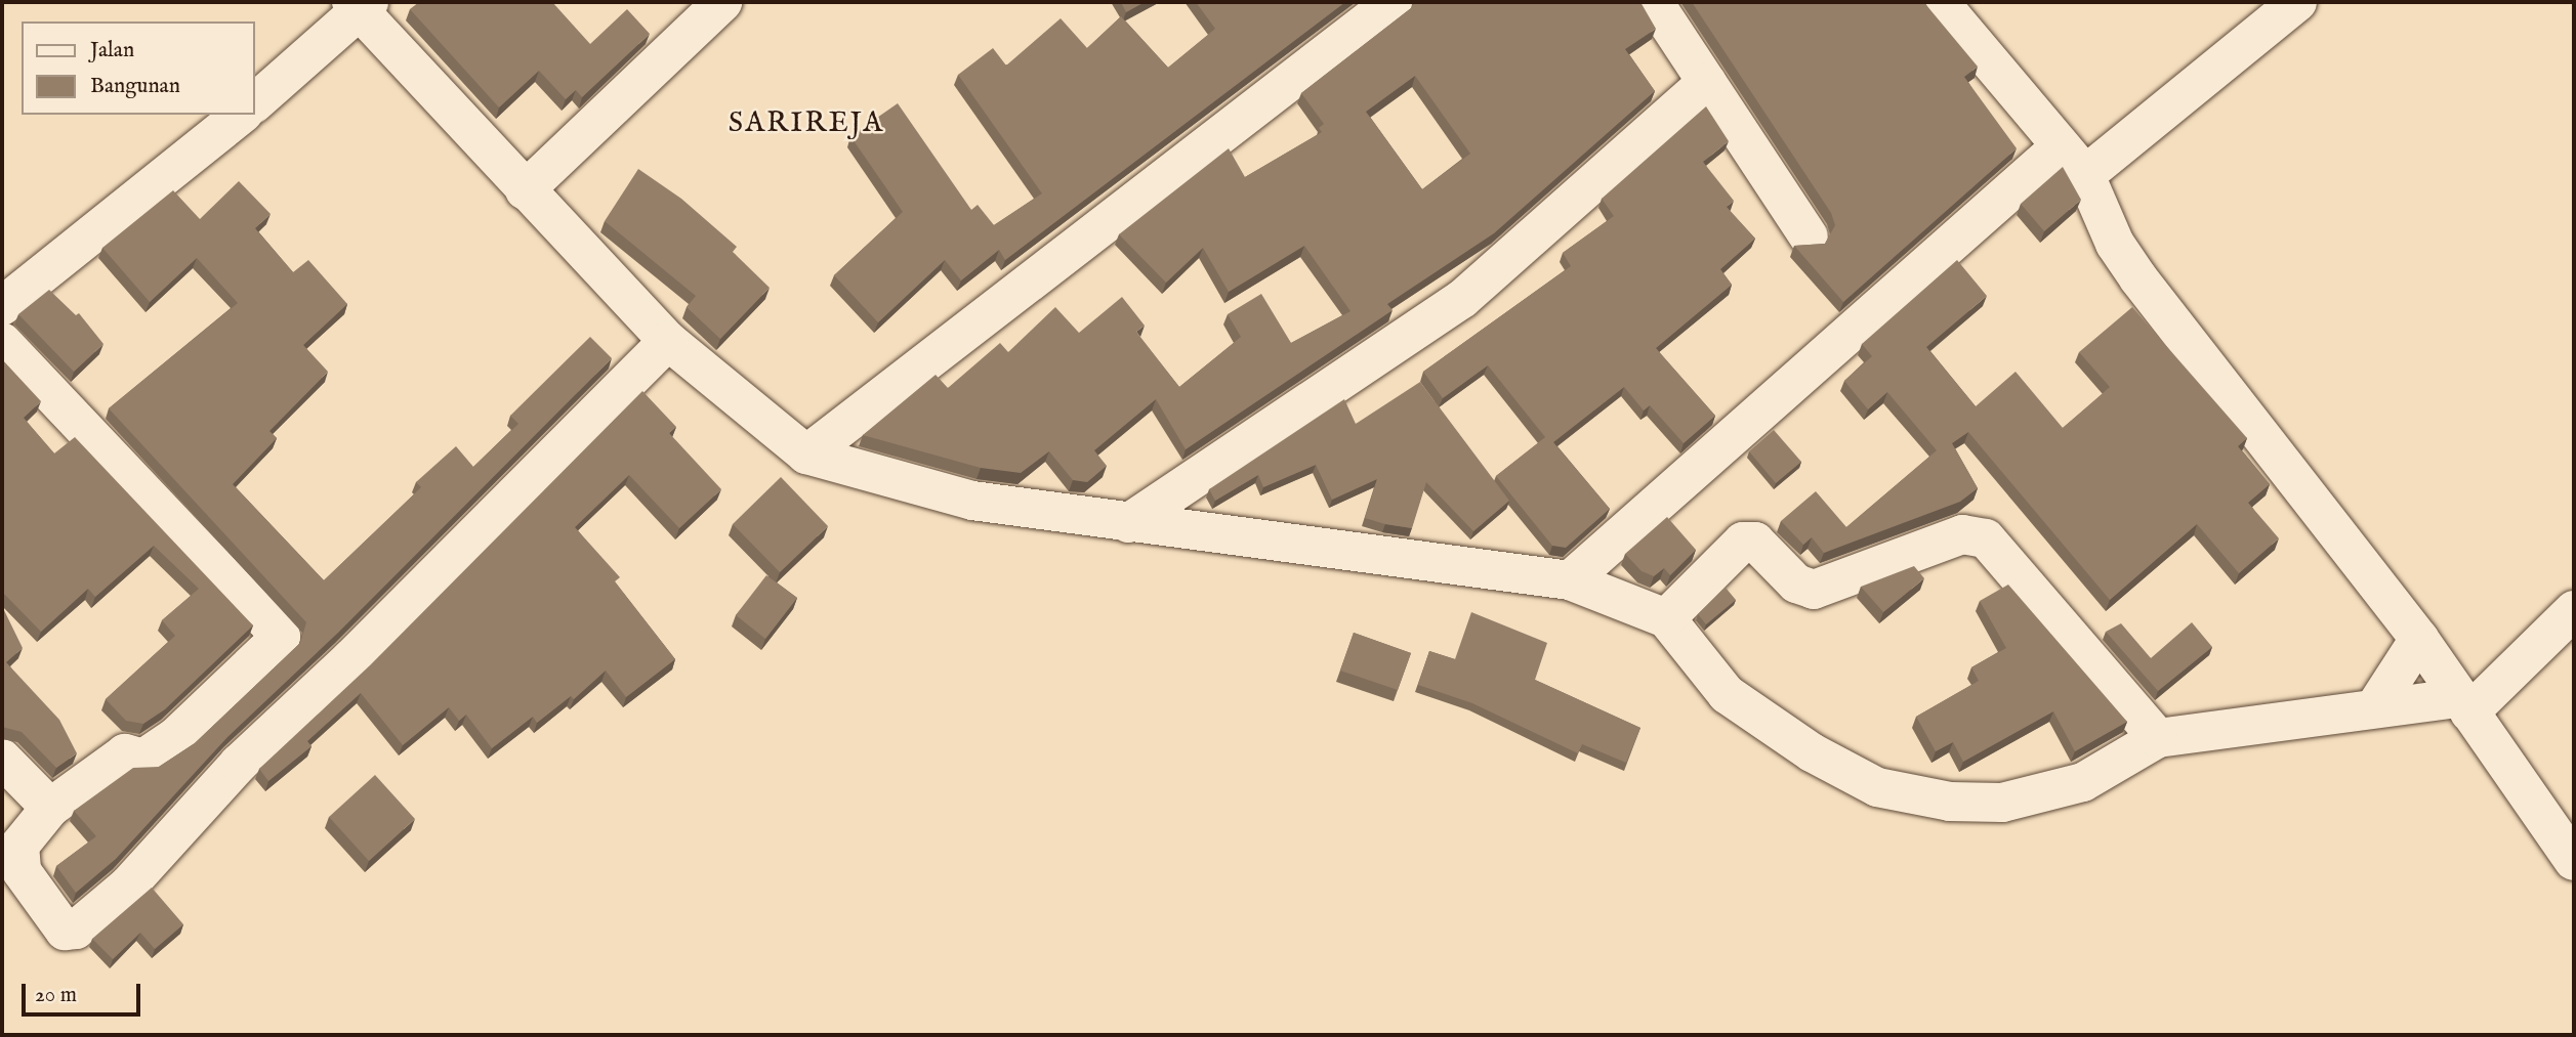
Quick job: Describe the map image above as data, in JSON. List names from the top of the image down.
{
  "districts": ["SARIREJA"],
  "legend": ["Jalan", "Bangunan"],
  "scale_bar": "20 m"
}
